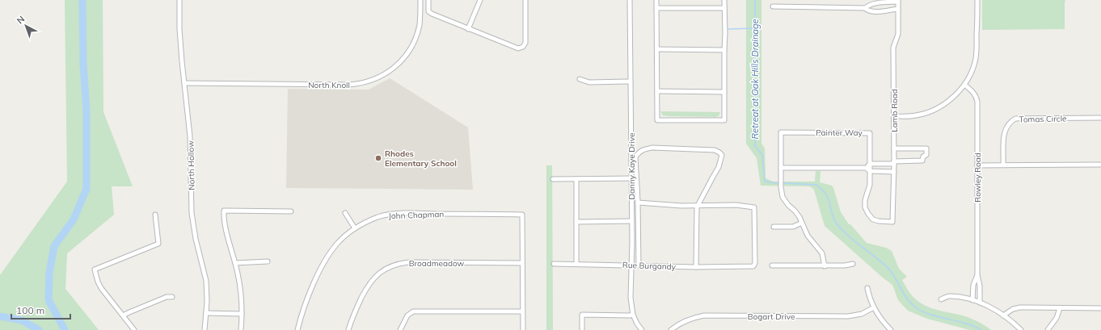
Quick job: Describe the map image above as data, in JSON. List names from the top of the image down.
{
  "streets": {
    "street": [
      "North Knoll",
      "Lamb Road",
      "Tomas Circle",
      "Painter Way",
      "North Hollow",
      "Danny Kaye Drive",
      "Rowley Road",
      "John Chapman",
      "Broadmeadow",
      "Rue Burgandy",
      "Bogart Drive"
    ]
  },
  "crossings": [
    ["North Knoll", "North Hollow"],
    ["Lamb Road", "Painter Way"],
    ["Danny Kaye Drive", "Rue Burgandy"],
    ["John Chapman", "Broadmeadow"]
  ],
  "water": ["Retreat at Oak Hills Drainage"],
  "places": ["Rhodes Elementary School"],
  "scale_bar": "100 m",
  "north": "top left"
}
